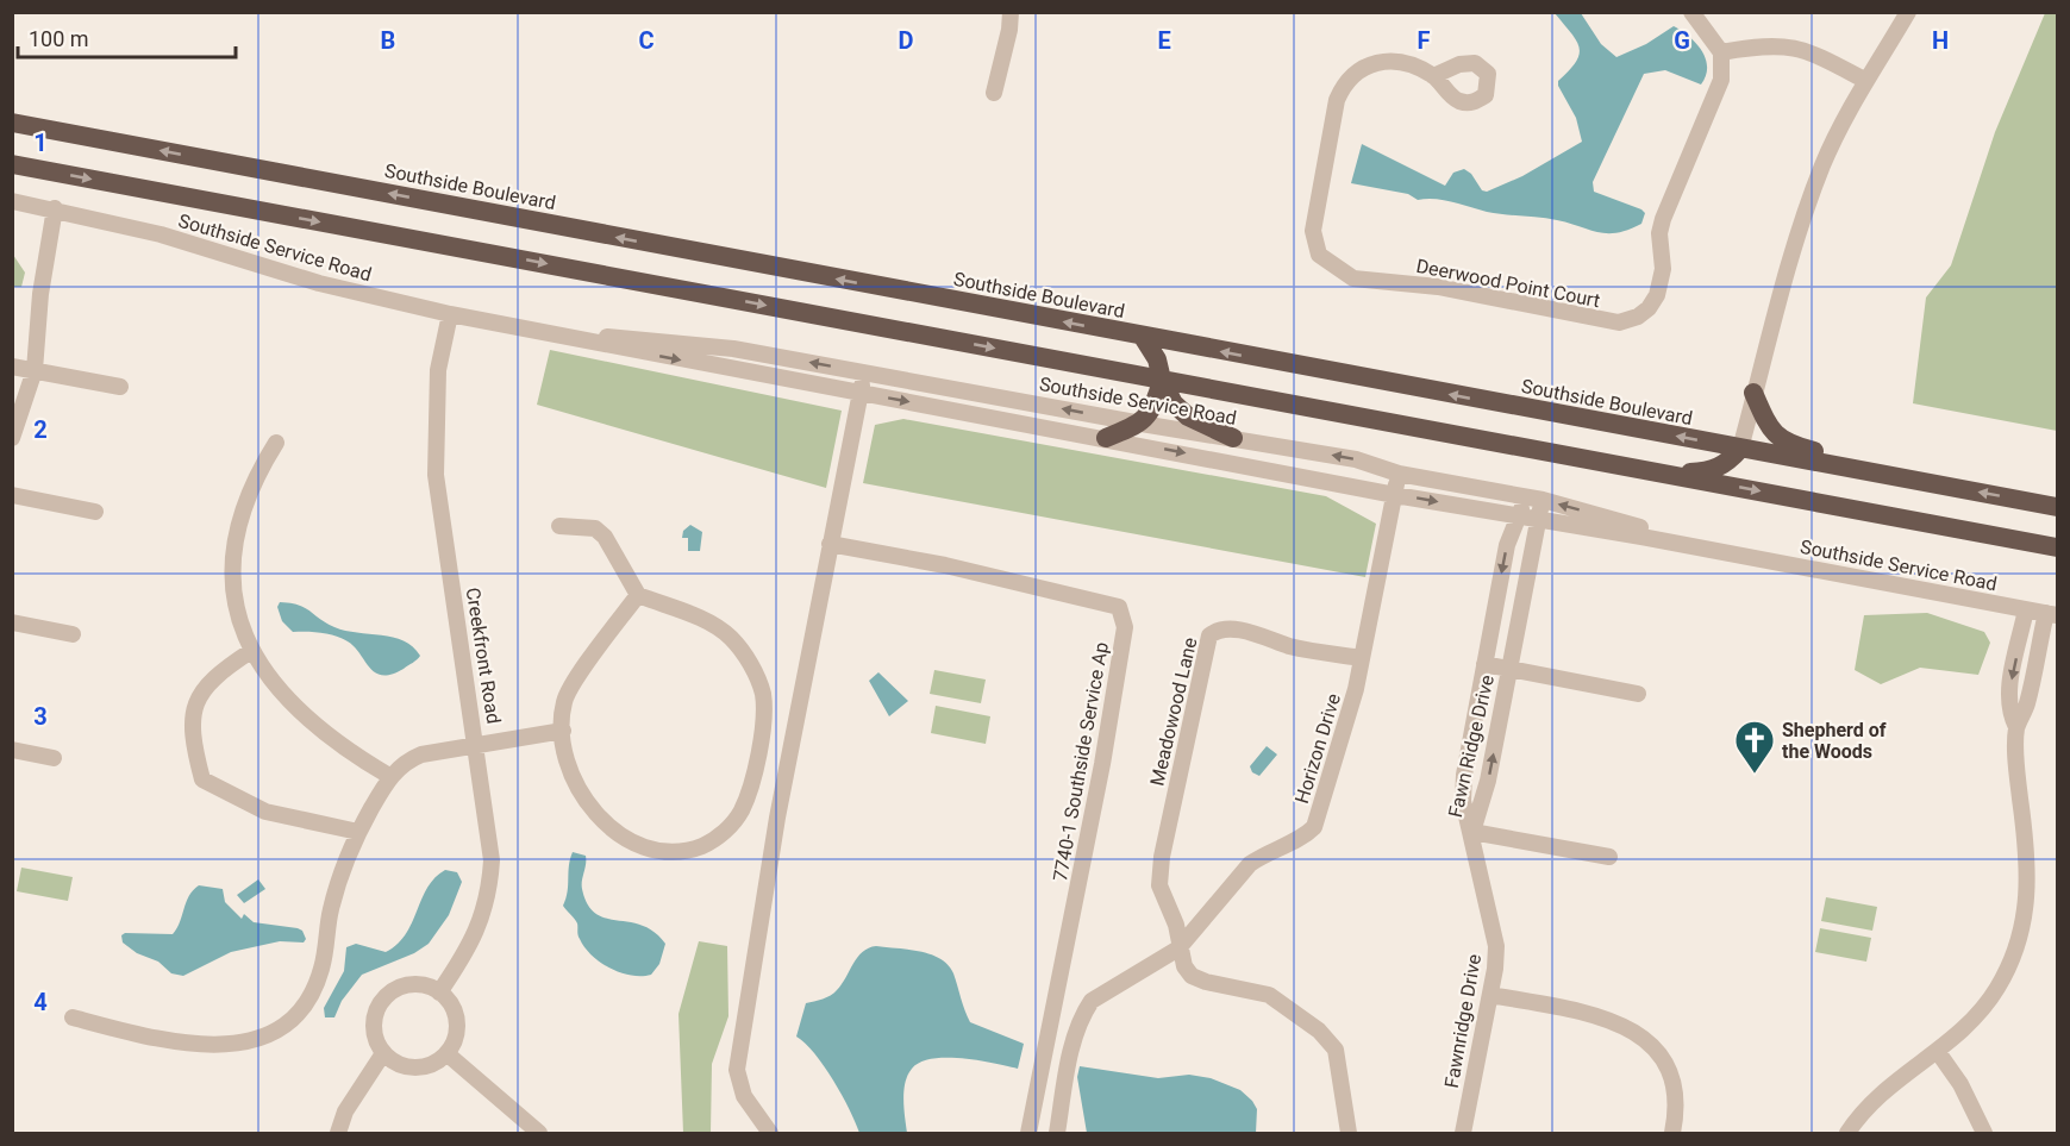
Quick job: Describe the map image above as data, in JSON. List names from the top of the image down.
{
  "streets": {
    "highway": ["Southside Boulevard"],
    "street": [
      "Southside Service Road",
      "Deerwood Point Court",
      "Creekfront Road",
      "Meadowood Lane",
      "Fawn Ridge Drive",
      "Horizon Drive",
      "7740-1 Southside Service Ap",
      "Fawnridge Drive"
    ]
  },
  "crossings": [
    ["Southside Service Road", "Creekfront Road"],
    ["Southside Service Road", "Fawn Ridge Drive"],
    ["Southside Service Road", "Horizon Drive"],
    ["Meadowood Lane", "Horizon Drive"],
    ["Fawn Ridge Drive", "Fawnridge Drive"]
  ],
  "places": {
    "church": ["Shepherd of the Woods"]
  },
  "scale_bar": "100 m",
  "grid": {
    "columns": [
      "B",
      "C",
      "D",
      "E",
      "F",
      "G",
      "H"
    ],
    "rows": [
      "1",
      "2",
      "3",
      "4"
    ]
  }
}
